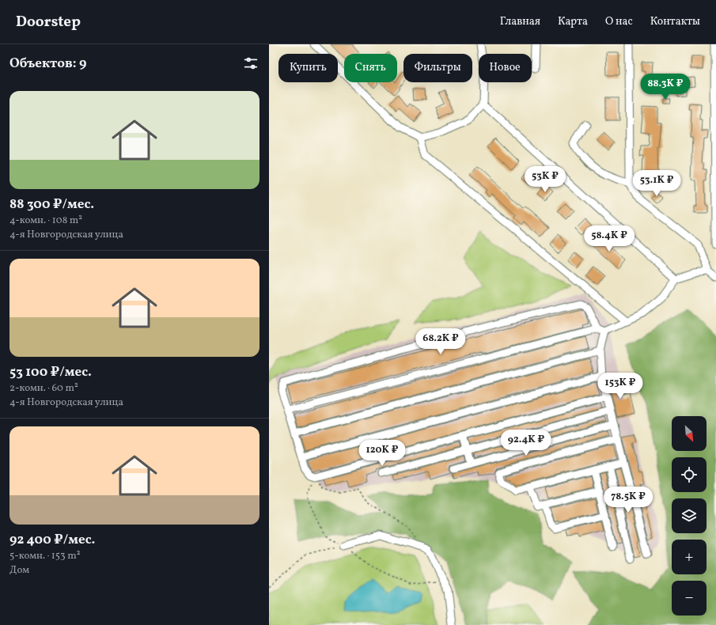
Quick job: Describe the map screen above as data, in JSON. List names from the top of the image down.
{
  "north": "bottom right",
  "page": {
    "header": "Doorstep",
    "nav": [
      "Главная",
      "Карта",
      "О нас",
      "Контакты"
    ],
    "heading": "Объектов: 9",
    "chip": [
      "Купить",
      "Снять",
      "Фильтры",
      "Новое"
    ],
    "price": [
      "88.3K ₽",
      "53K ₽",
      "53.1K ₽",
      "58.4K ₽",
      "68.2K ₽",
      "153K ₽",
      "92.4K ₽",
      "120K ₽",
      "78.5K ₽"
    ],
    "list": [
      {
        "name": "88 300 ₽/мес.",
        "note": "4-комн. · 108 m² · 4-я Новгородская улица"
      },
      {
        "name": "53 100 ₽/мес.",
        "note": "2-комн. · 60 m² · 4-я Новгородская улица"
      },
      {
        "name": "92 400 ₽/мес.",
        "note": "5-комн. · 153 m² · Дом"
      }
    ],
    "map_buttons": ["+", "−"]
  }
}
